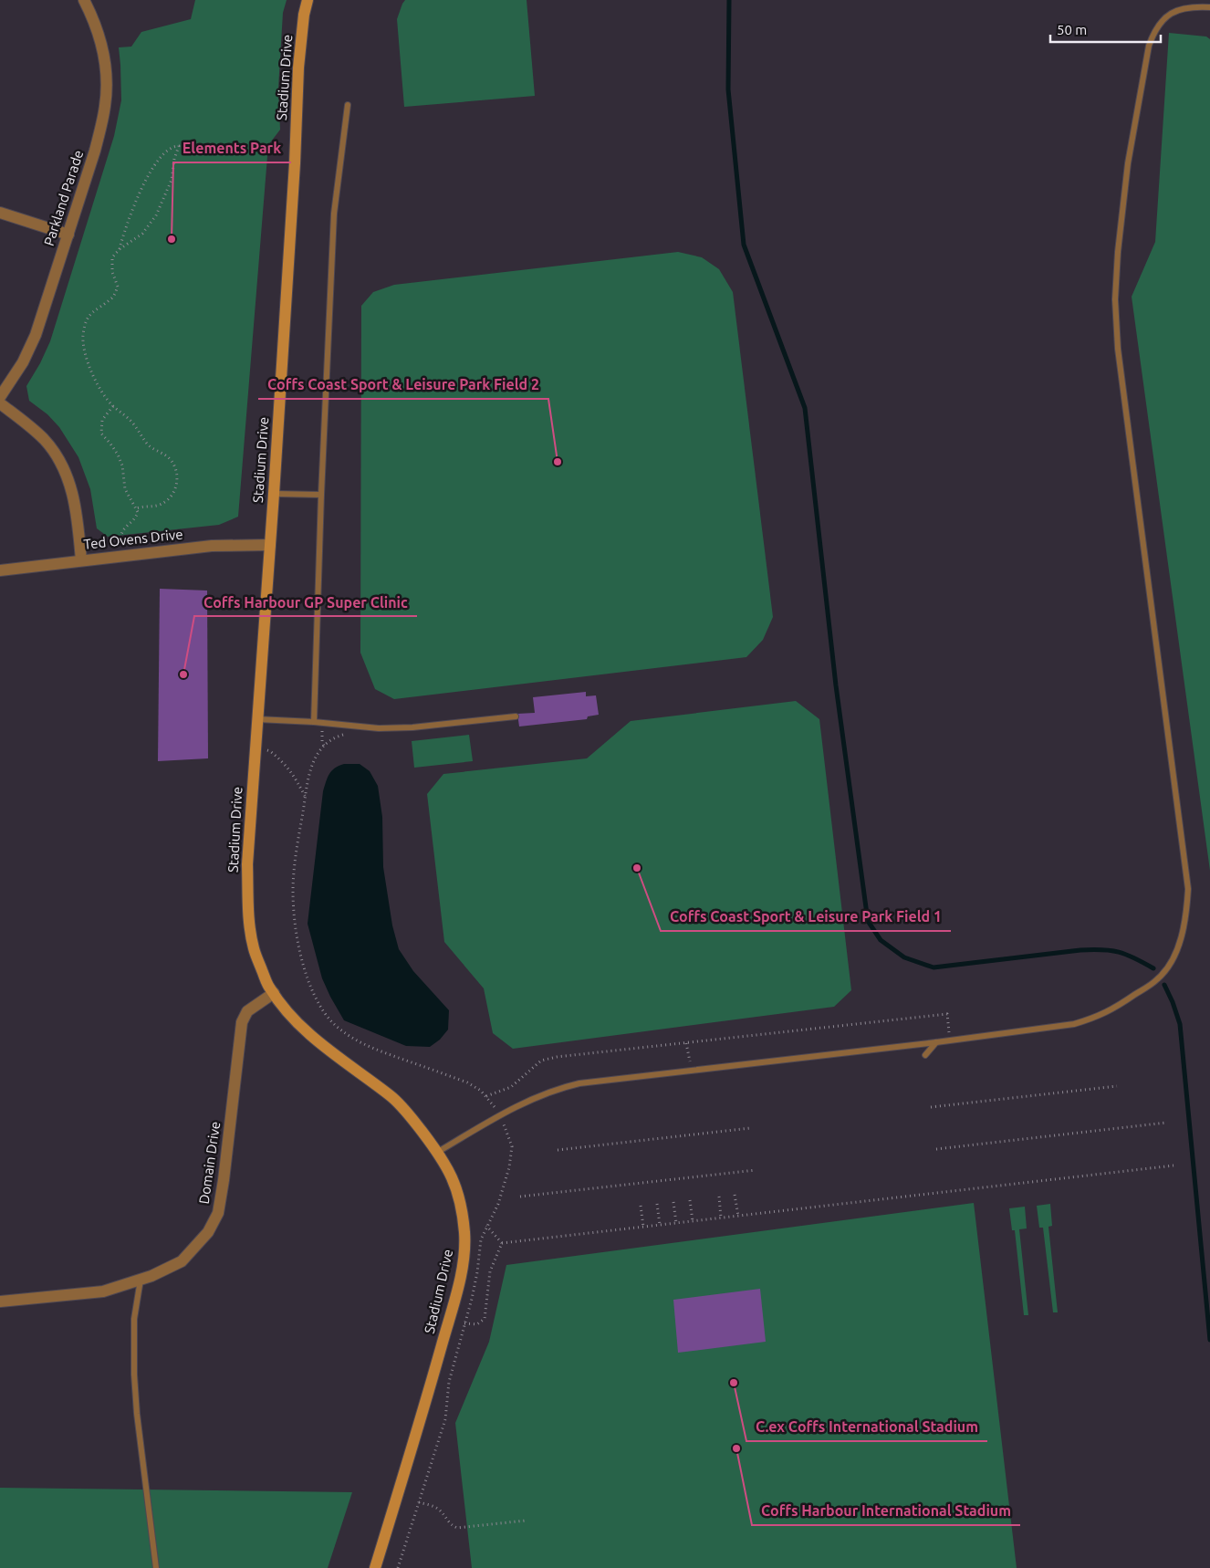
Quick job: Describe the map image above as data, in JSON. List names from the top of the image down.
{
  "streets": {
    "main road": ["Stadium Drive"],
    "street": ["Parkland Parade", "Ted Ovens Drive", "Domain Drive"]
  },
  "crossings": [
    ["Stadium Drive", "Ted Ovens Drive"],
    ["Stadium Drive", "Domain Drive"]
  ],
  "places": [
    "Elements Park",
    "Coffs Coast Sport & Leisure Park Field 2",
    "Coffs Harbour GP Super Clinic",
    "Coffs Coast Sport & Leisure Park Field 1",
    "C.ex Coffs International Stadium",
    "Coffs Harbour International Stadium"
  ],
  "scale_bar": "50 m"
}
